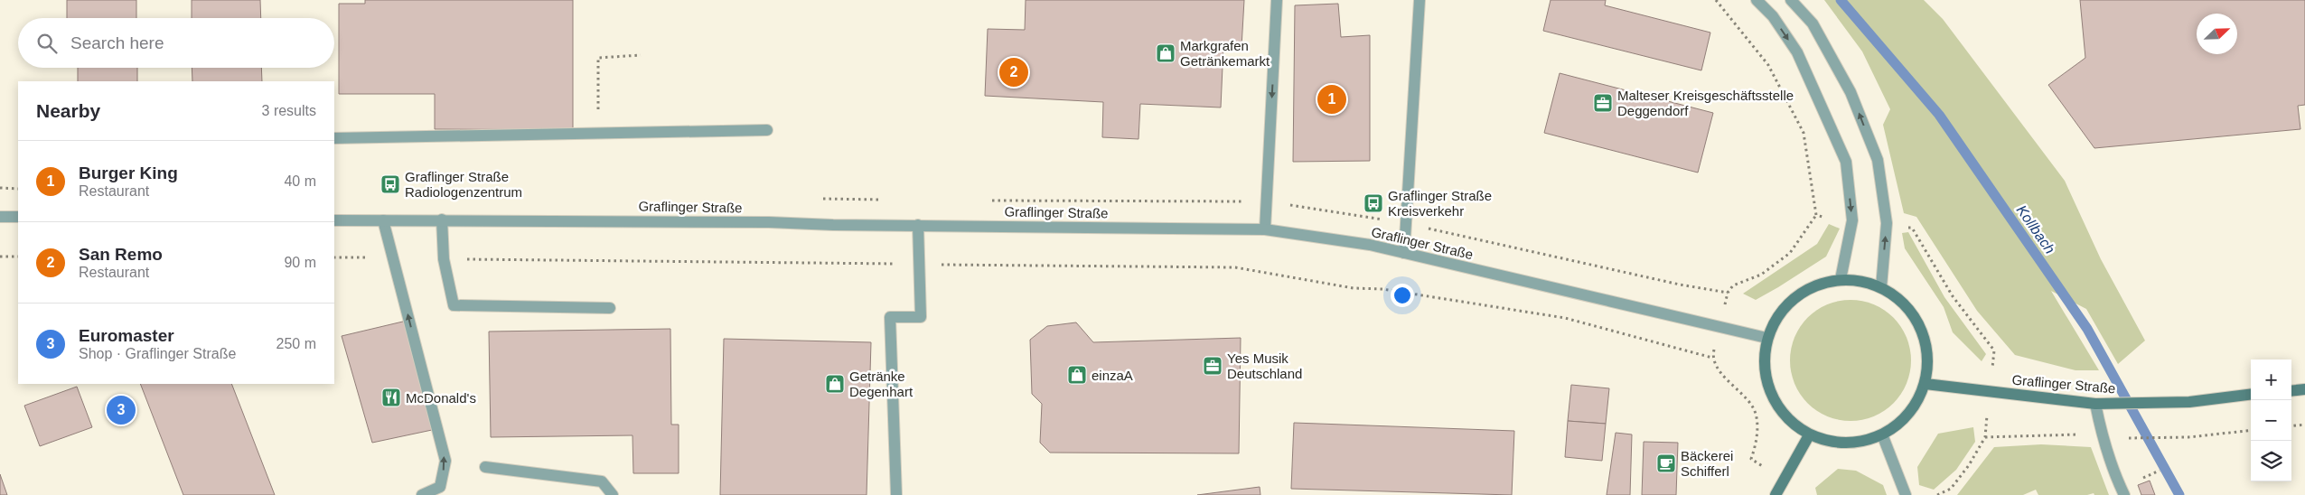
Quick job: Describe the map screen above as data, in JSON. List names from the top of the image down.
{
  "streets": {
    "main road": ["Graflinger Straße"]
  },
  "water": ["Kollbach"],
  "places": {
    "shop": ["Markgrafen Getränkemarkt", "einzaA", "Getränke Degenhart"],
    "office": ["Malteser Kreisgeschäftsstelle Deggendorf", "Yes Musik Deutschland"],
    "bus stop": ["Graflinger Straße Radiologenzentrum", "Graflinger Straße Kreisverkehr"],
    "restaurant": ["McDonald's"],
    "cafe": ["Bäckerei Schifferl"]
  },
  "north": "top right",
  "page": {
    "search": "Search here",
    "pins": ["2", "1", "3"],
    "heading": ["Nearby", "3 results"],
    "list": [
      {
        "mark": "1",
        "name": "Burger King",
        "note": "Restaurant",
        "value": "40 m"
      },
      {
        "mark": "2",
        "name": "San Remo",
        "note": "Restaurant",
        "value": "90 m"
      },
      {
        "mark": "3",
        "name": "Euromaster",
        "note": "Shop · Graflinger Straße",
        "value": "250 m"
      }
    ],
    "map_buttons": ["+", "−"]
  }
}
